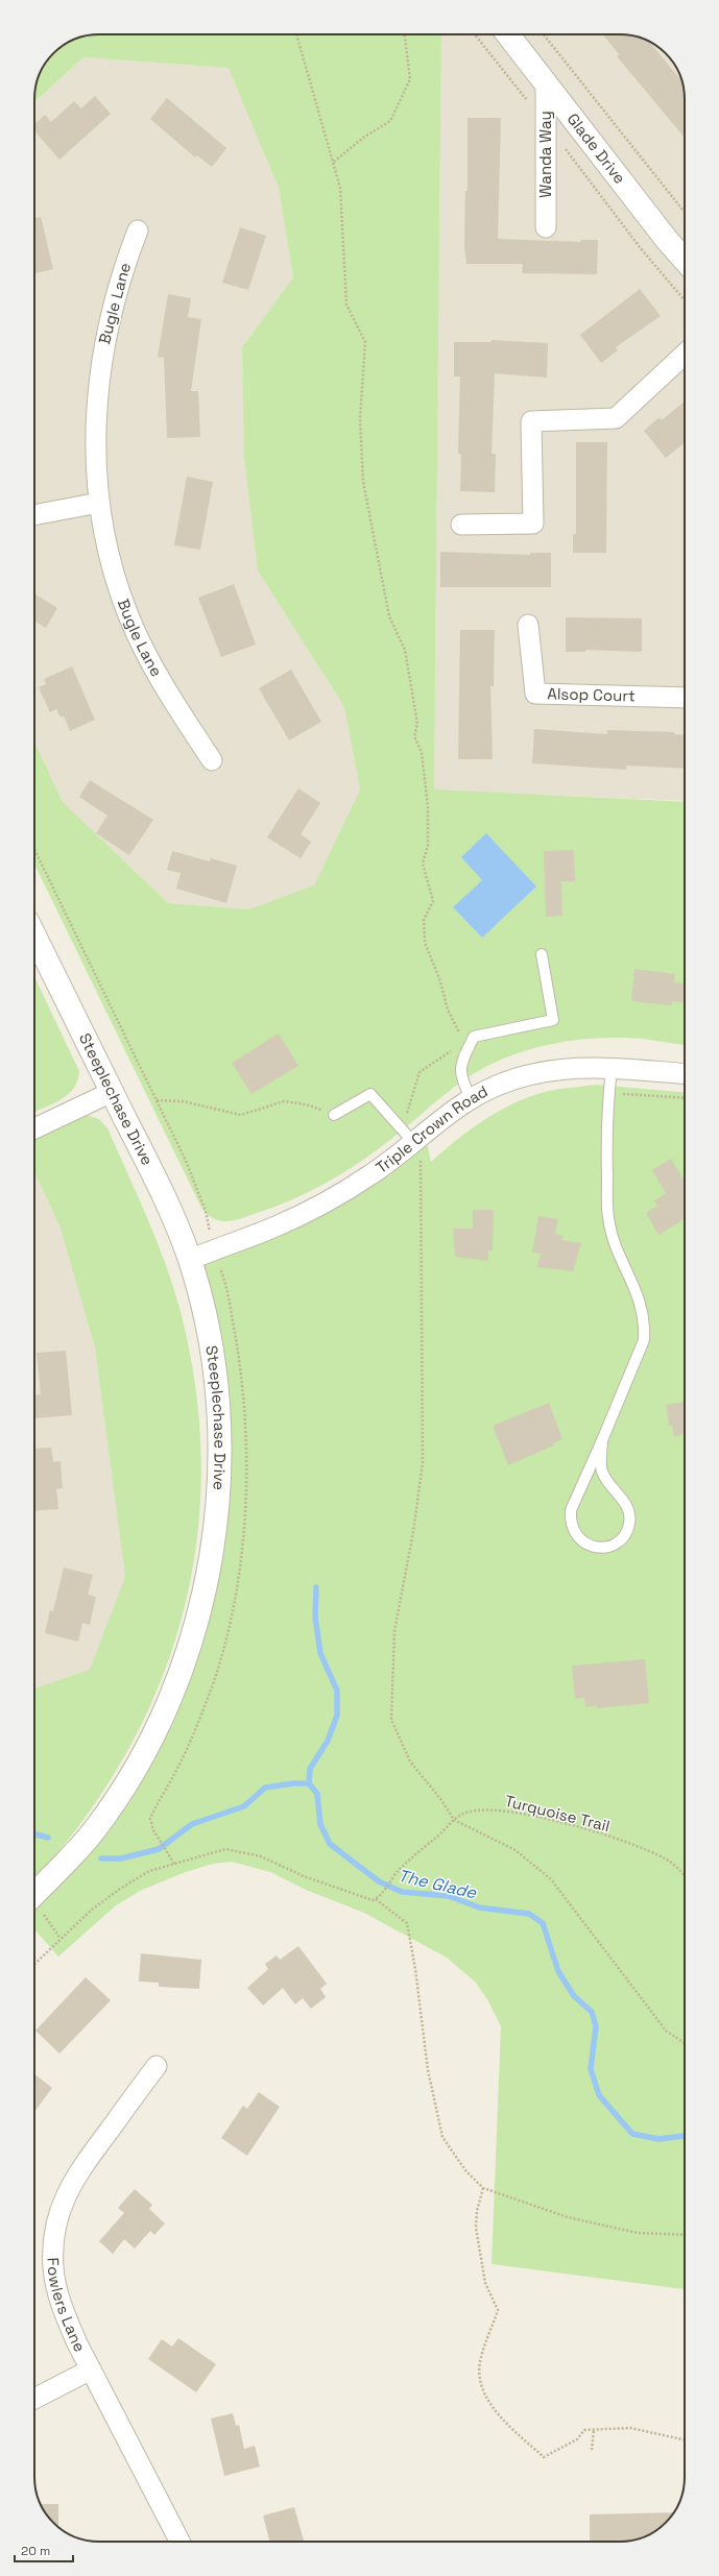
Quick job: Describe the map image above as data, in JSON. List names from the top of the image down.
{
  "streets": {
    "street": [
      "Glade Drive",
      "Wanda Way",
      "Bugle Lane",
      "Alsop Court",
      "Steeplechase Drive",
      "Triple Crown Road",
      "Fowlers Lane"
    ],
    "path": ["Turquoise Trail"]
  },
  "crossings": [
    ["Glade Drive", "Wanda Way"],
    ["Steeplechase Drive", "Triple Crown Road"]
  ],
  "water": ["The Glade"],
  "scale_bar": "20 m"
}
